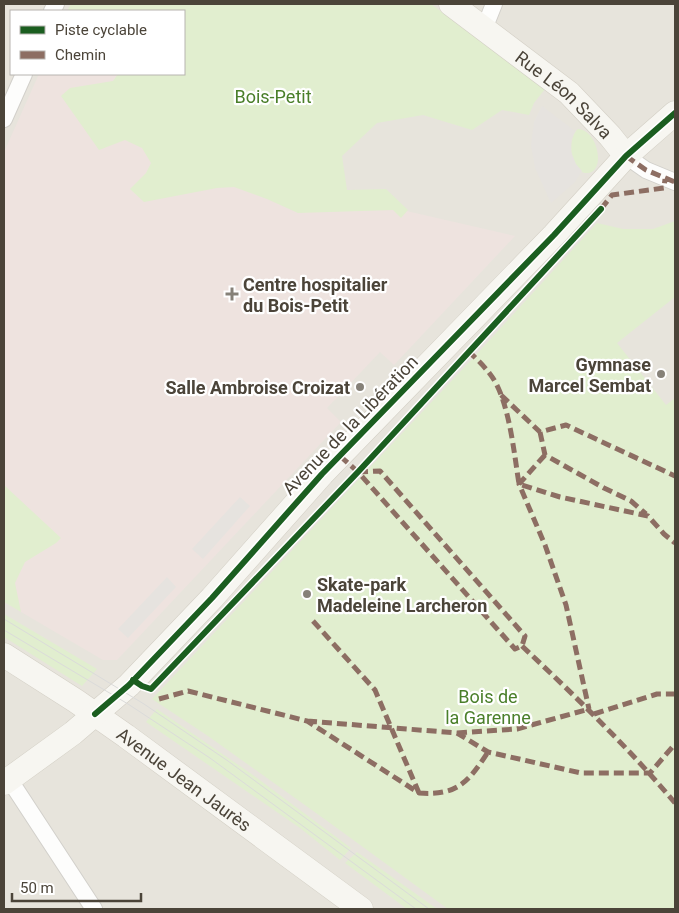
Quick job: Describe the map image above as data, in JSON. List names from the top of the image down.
{
  "streets": {
    "street": ["Rue Léon Salva", "Avenue de la Libération", "Avenue Jean Jaurès"]
  },
  "crossings": [
    ["Rue Léon Salva", "Avenue de la Libération"],
    ["Avenue de la Libération", "Avenue Jean Jaurès"]
  ],
  "parks": ["Bois-Petit", "Bois de la Garenne"],
  "places": {
    "health": ["Centre hospitalier du Bois-Petit"],
    "other": ["Gymnase Marcel Sembat", "Salle Ambroise Croizat", "Skate-park Madeleine Larcheron"]
  },
  "legend": ["Piste cyclable", "Chemin"],
  "scale_bar": "50 m"
}
